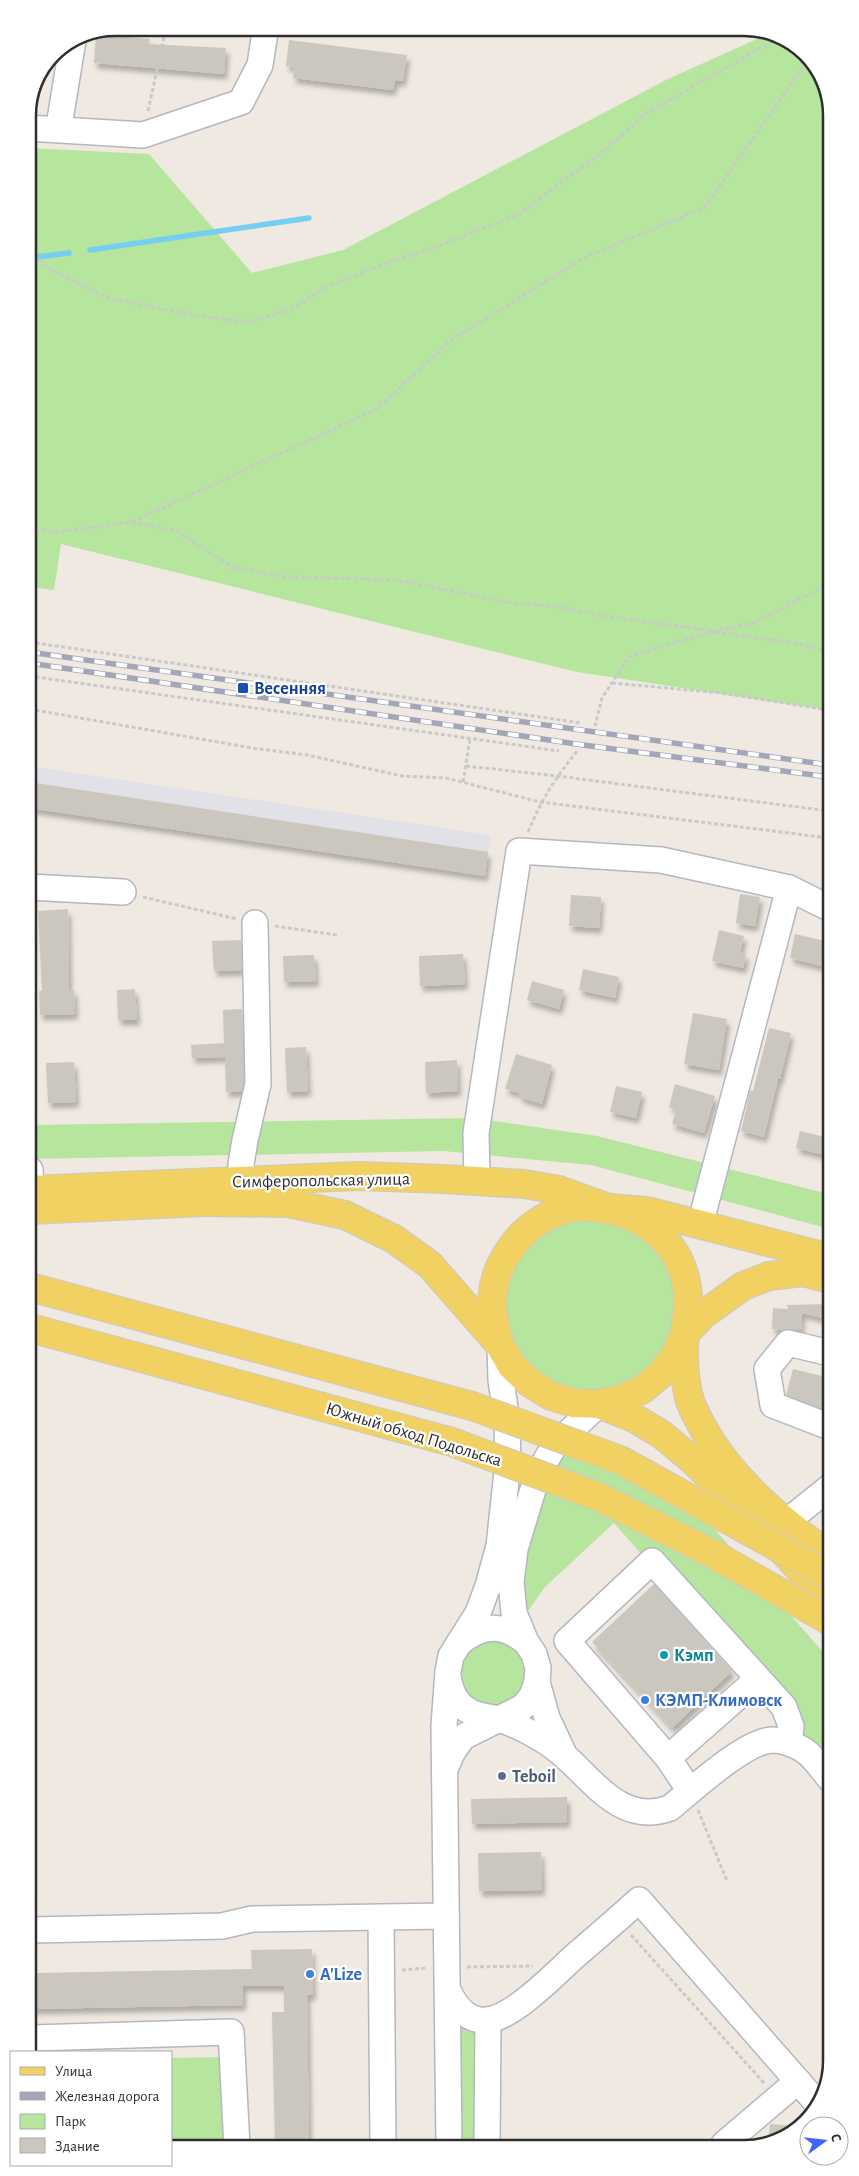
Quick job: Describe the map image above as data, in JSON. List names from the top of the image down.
{
  "streets": {
    "main road": ["Симферопольская улица", "Южный обход Подольска"]
  },
  "places": {
    "transit": ["Весенняя"],
    "other": [
      "Кэмп",
      "КЭМП-Климовск",
      "Teboil",
      "A'Lize"
    ]
  },
  "legend": [
    "Улица",
    "Железная дорога",
    "Парк",
    "Здание"
  ],
  "north": "right"
}
